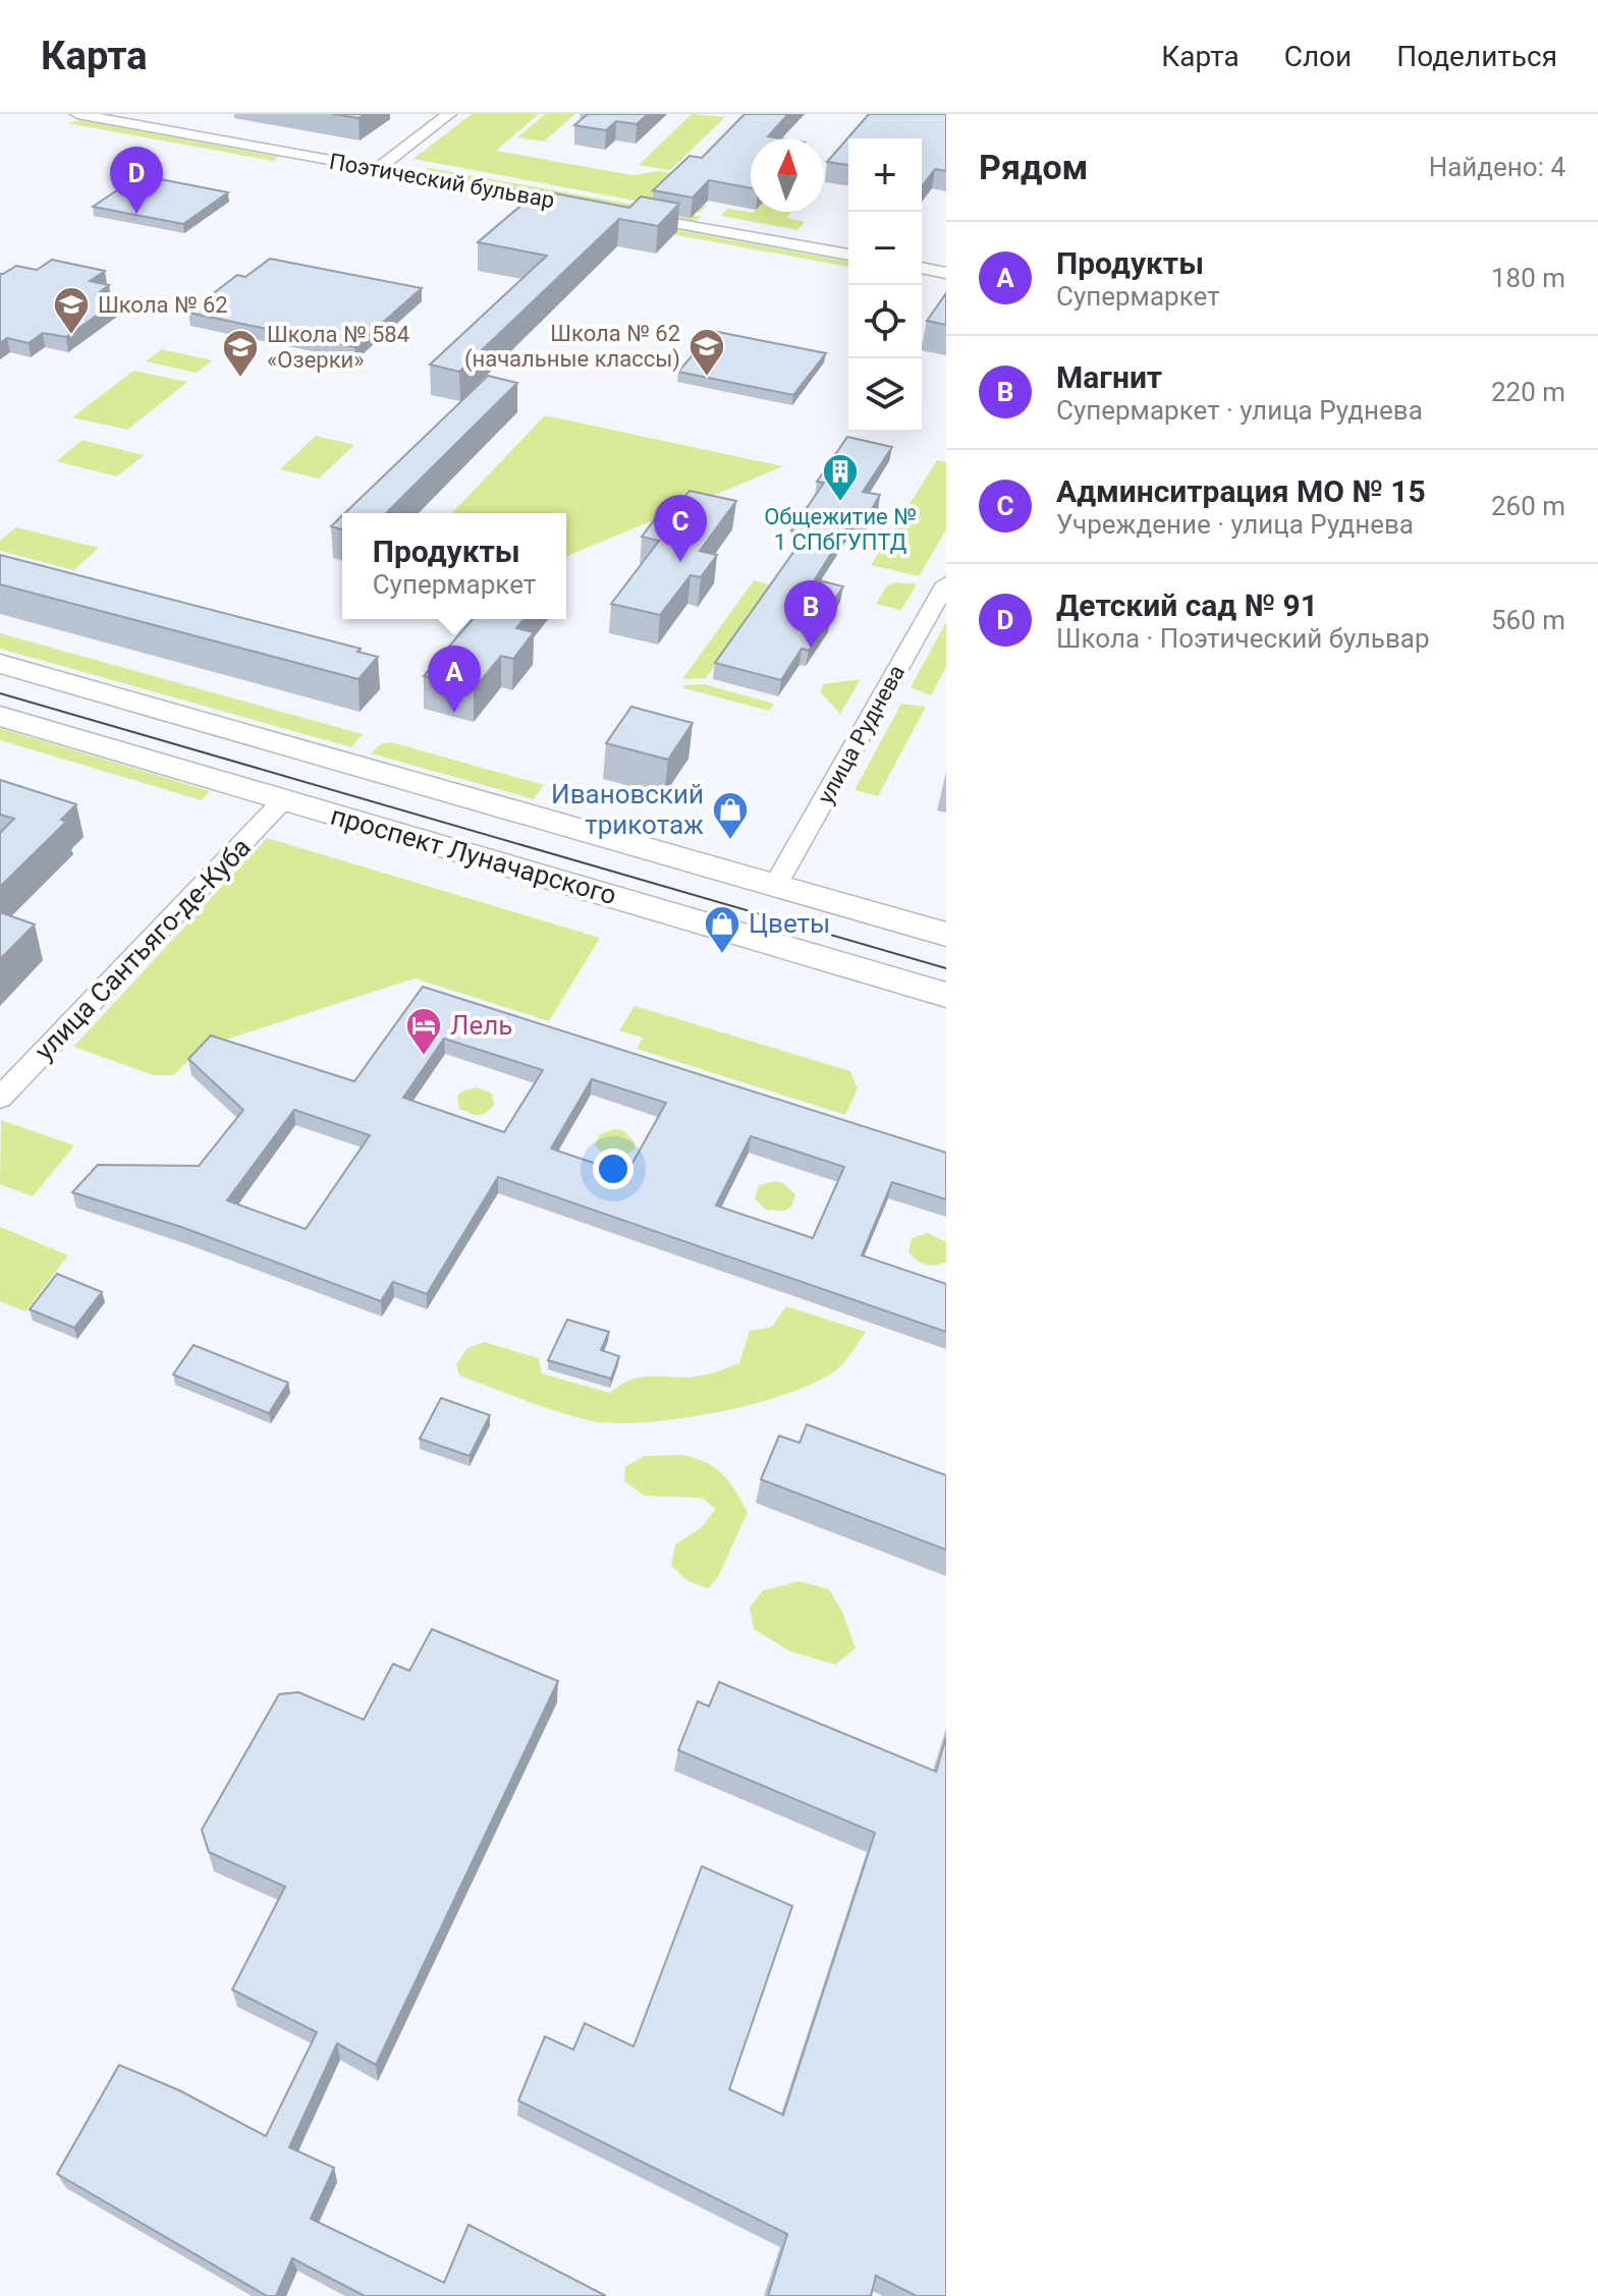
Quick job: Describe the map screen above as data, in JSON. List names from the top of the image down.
{
  "streets": {
    "main road": ["проспект Луначарского"],
    "street": ["Поэтический бульвар", "улица Руднева", "улица Сантьяго-де-Куба"]
  },
  "crossings": [
    ["улица Руднева", "проспект Луначарского"],
    ["проспект Луначарского", "улица Сантьяго-де-Куба"]
  ],
  "places": {
    "school or university": ["Школа № 62", "Школа № 62 (начальные классы)", "Школа № 584 «Озерки»"],
    "building": ["Общежитие № 1 СПбГУПТД"],
    "shop": ["Ивановский трикотаж", "Цветы"],
    "hotel": ["Лель"]
  },
  "north": "top",
  "page": {
    "header": "Карта",
    "nav": ["Карта", "Слои", "Поделиться"],
    "heading": ["Рядом", "Найдено: 4"],
    "map_buttons": ["+", "−"],
    "pins": [
      "D",
      "C",
      "B",
      "A"
    ],
    "list": [
      {
        "mark": "A",
        "name": "Продукты",
        "note": "Супермаркет",
        "value": "180 m"
      },
      {
        "mark": "B",
        "name": "Магнит",
        "note": "Супермаркет · улица Руднева",
        "value": "220 m"
      },
      {
        "mark": "C",
        "name": "Админситрация МО № 15",
        "note": "Учреждение · улица Руднева",
        "value": "260 m"
      },
      {
        "mark": "D",
        "name": "Детский сад № 91",
        "note": "Школа · Поэтический бульвар",
        "value": "560 m"
      }
    ],
    "popup": ["Продукты", "Супермаркет"]
  }
}
